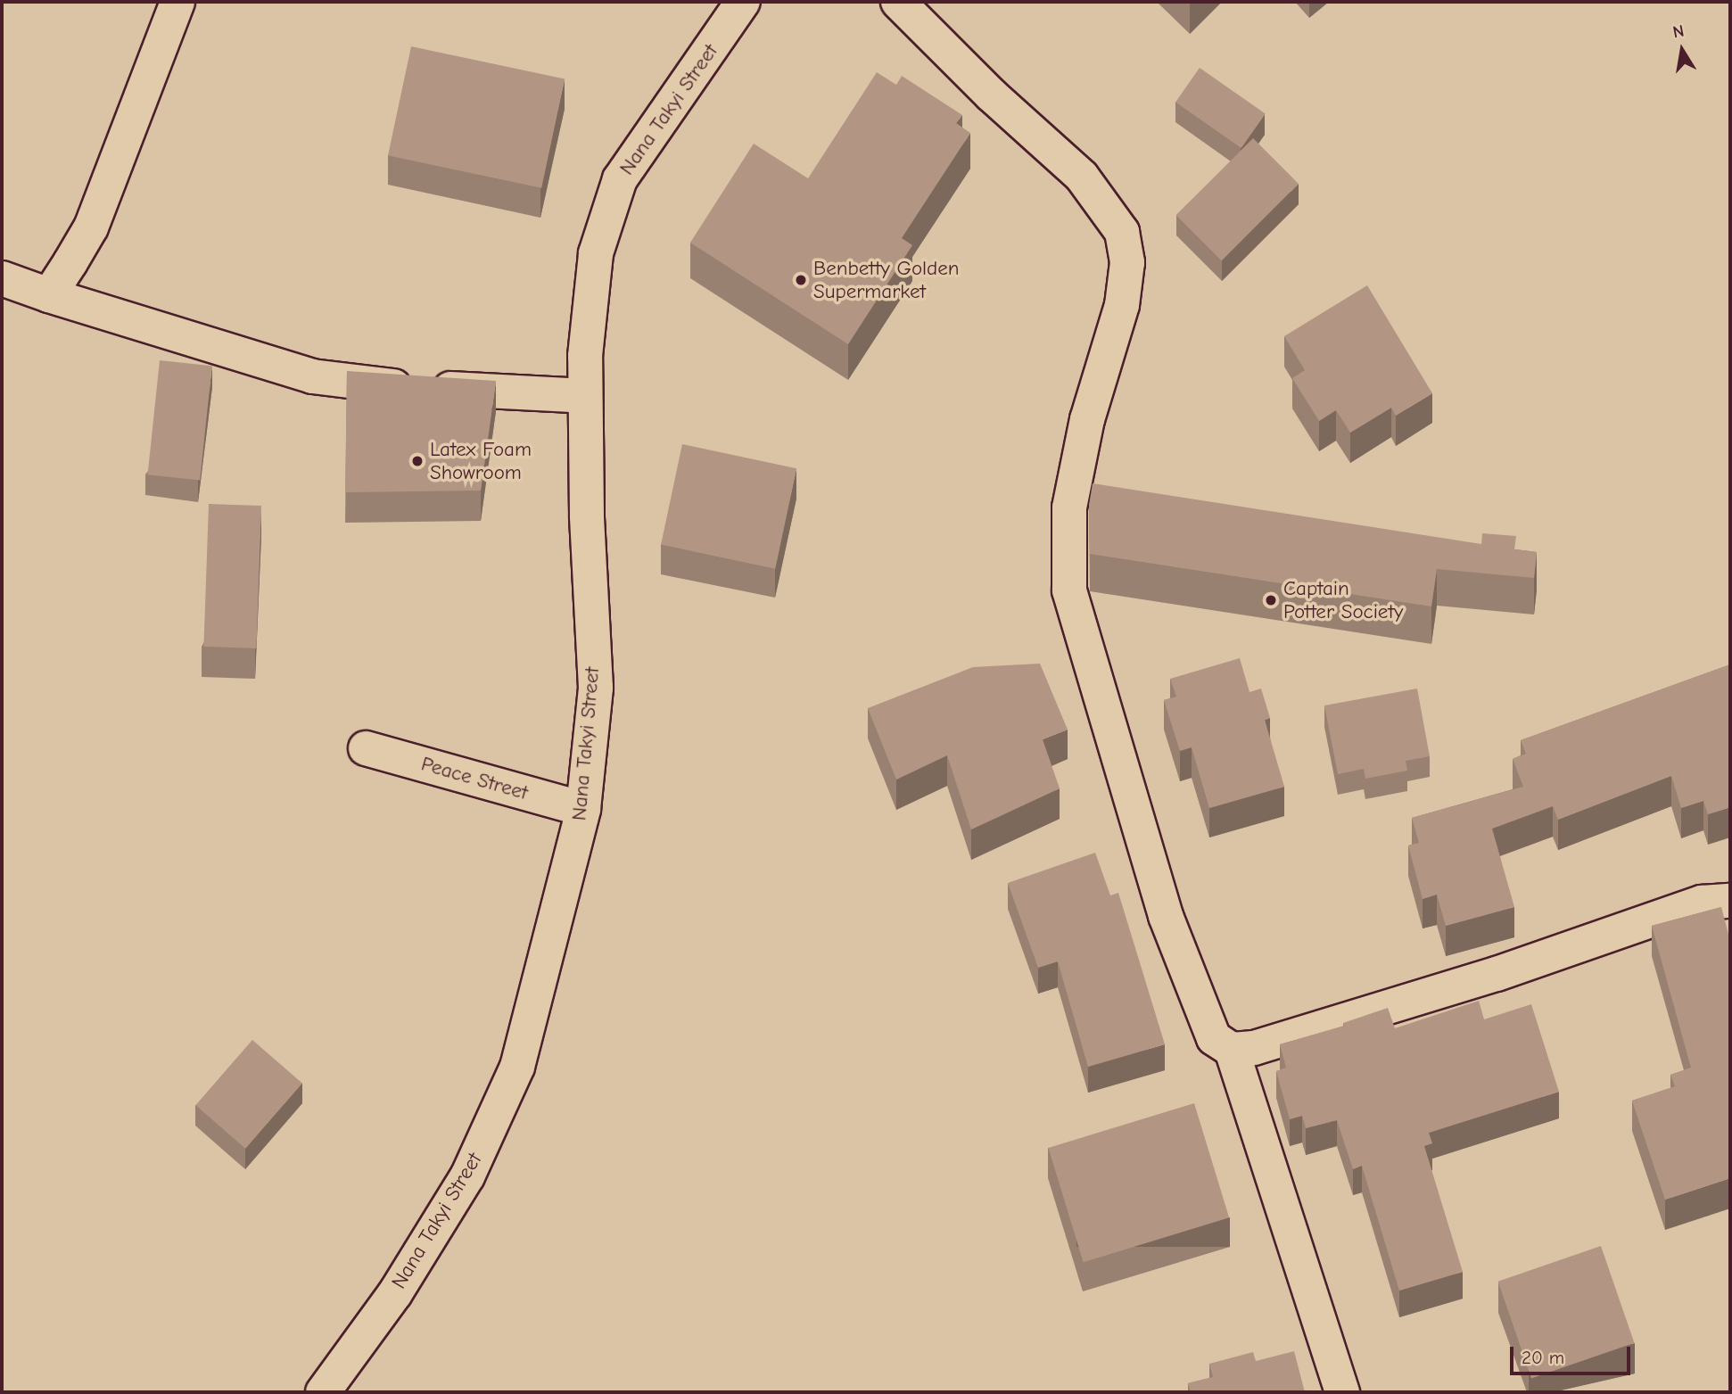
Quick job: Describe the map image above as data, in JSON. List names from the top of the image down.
{
  "streets": {
    "street": ["Nana Takyi Street", "Peace Street"]
  },
  "crossings": [
    ["Nana Takyi Street", "Peace Street"]
  ],
  "places": ["Benbetty Golden Supermarket", "Latex Foam Showroom", "Captain Potter Society"],
  "scale_bar": "20 m",
  "north": "top"
}
